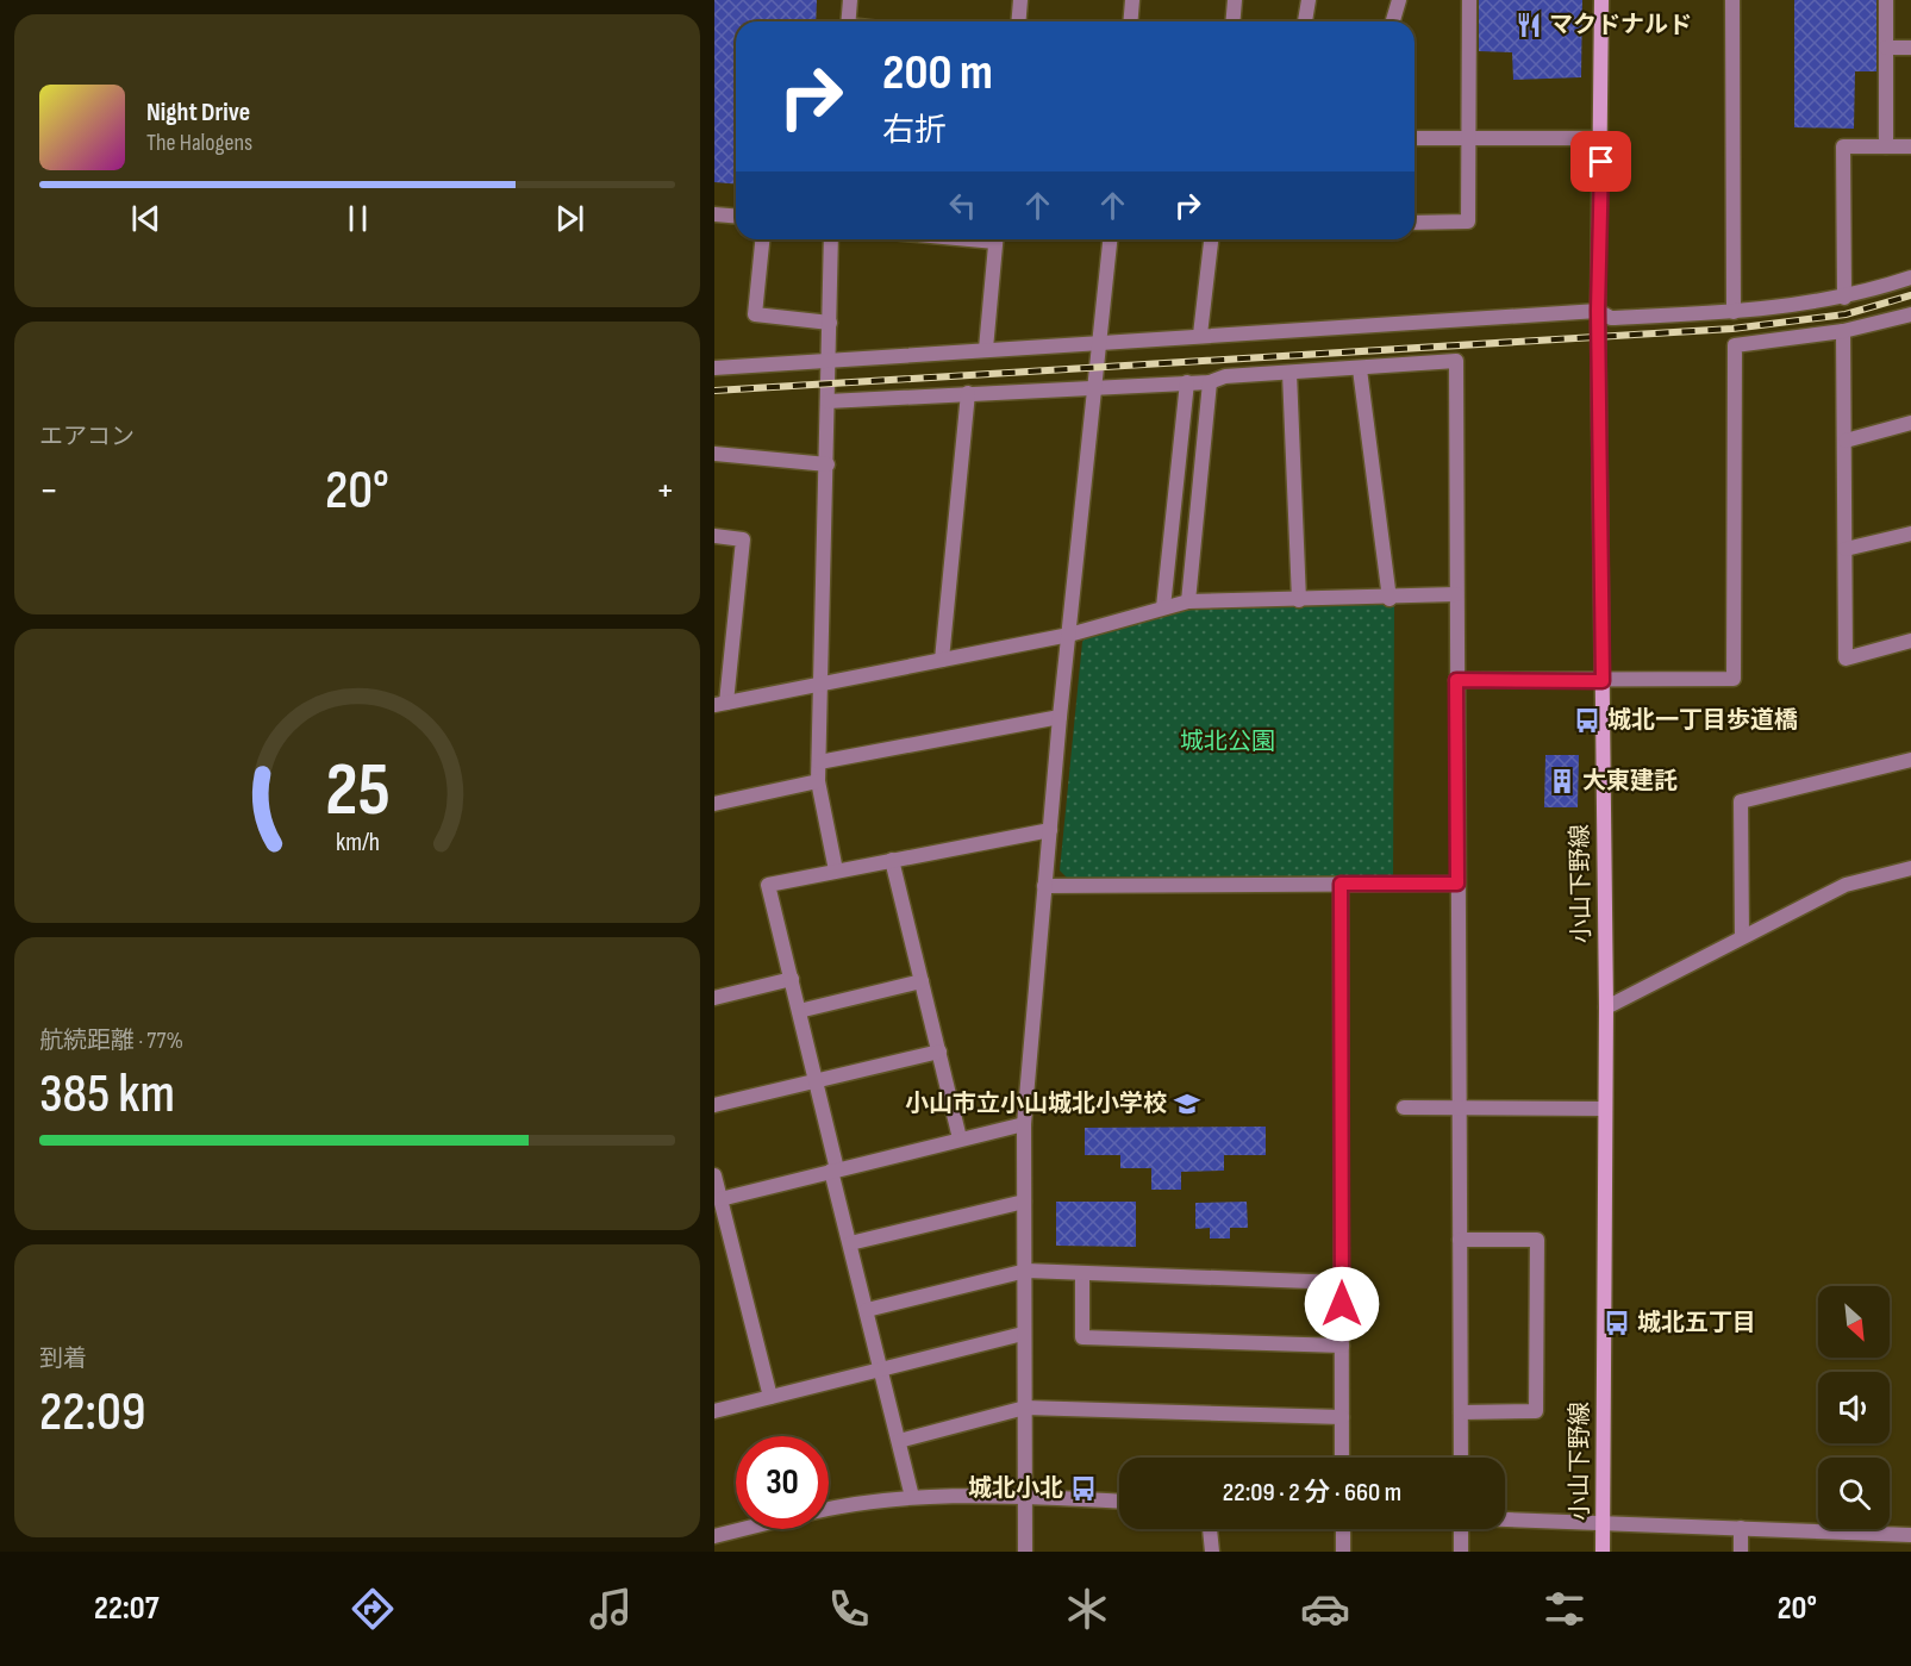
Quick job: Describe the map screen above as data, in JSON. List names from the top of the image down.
{
  "streets": {
    "main road": ["小山下野線"]
  },
  "parks": ["城北公園"],
  "places": {
    "restaurant": ["マクドナルド"],
    "bus stop": ["城北一丁目歩道橋", "城北五丁目", "城北小北"],
    "building": ["大東建託"],
    "school or university": ["小山市立小山城北小学校"]
  },
  "north": "bottom right",
  "page": {
    "turn": ["200 m", "右折"],
    "song": ["Night Drive", "The Halogens"],
    "tile": [
      "エアコン",
      ["航続距離 · 77%", "385 km"],
      ["到着", "22:09"]
    ],
    "heat": ["−", "20°", "+"],
    "limit": "30",
    "trip": "22:09 · 2 分 · 660 m",
    "tabs": ["22:07", "20°"],
    "gauge": ["25", "km/h"]
  }
}
